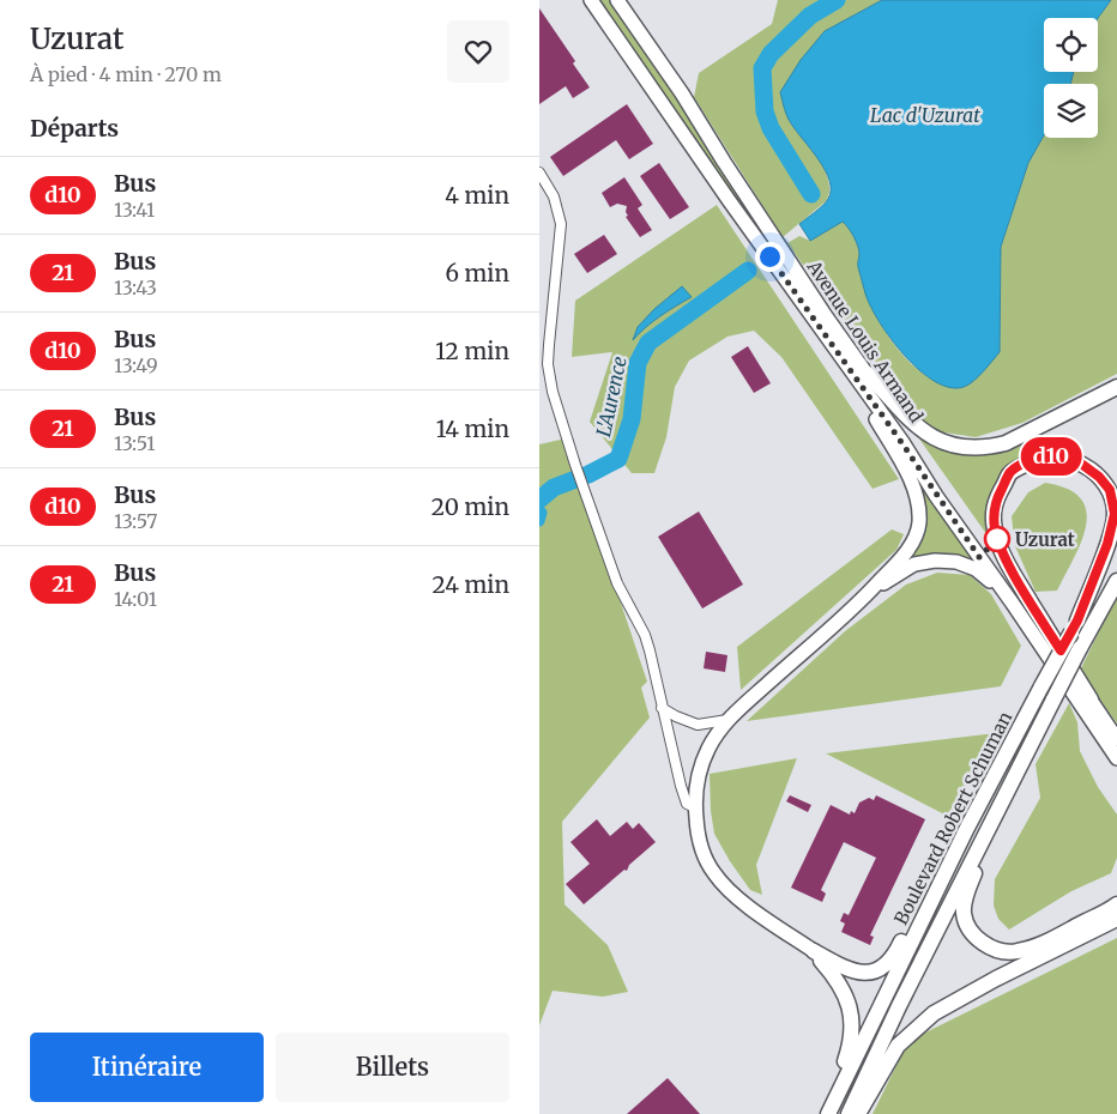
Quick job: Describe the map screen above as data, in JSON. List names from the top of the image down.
{
  "streets": {
    "main road": ["Avenue Louis Armand", "Boulevard Robert Schuman"]
  },
  "water": ["Lac d'Uzurat", "L'Aurence"],
  "places": ["Uzurat"],
  "lines": ["bus line d10"],
  "page": {
    "heading": [
      ["Uzurat", "À pied · 4 min · 270 m"],
      "Départs"
    ],
    "on_map": "d10",
    "list": [
      {
        "mark": "d10",
        "name": "Bus",
        "note": "13:41",
        "value": "4 min"
      },
      {
        "mark": "21",
        "name": "Bus",
        "note": "13:43",
        "value": "6 min"
      },
      {
        "mark": "d10",
        "name": "Bus",
        "note": "13:49",
        "value": "12 min"
      },
      {
        "mark": "21",
        "name": "Bus",
        "note": "13:51",
        "value": "14 min"
      },
      {
        "mark": "d10",
        "name": "Bus",
        "note": "13:57",
        "value": "20 min"
      },
      {
        "mark": "21",
        "name": "Bus",
        "note": "14:01",
        "value": "24 min"
      }
    ],
    "buttons": ["Itinéraire", "Billets"]
  }
}
